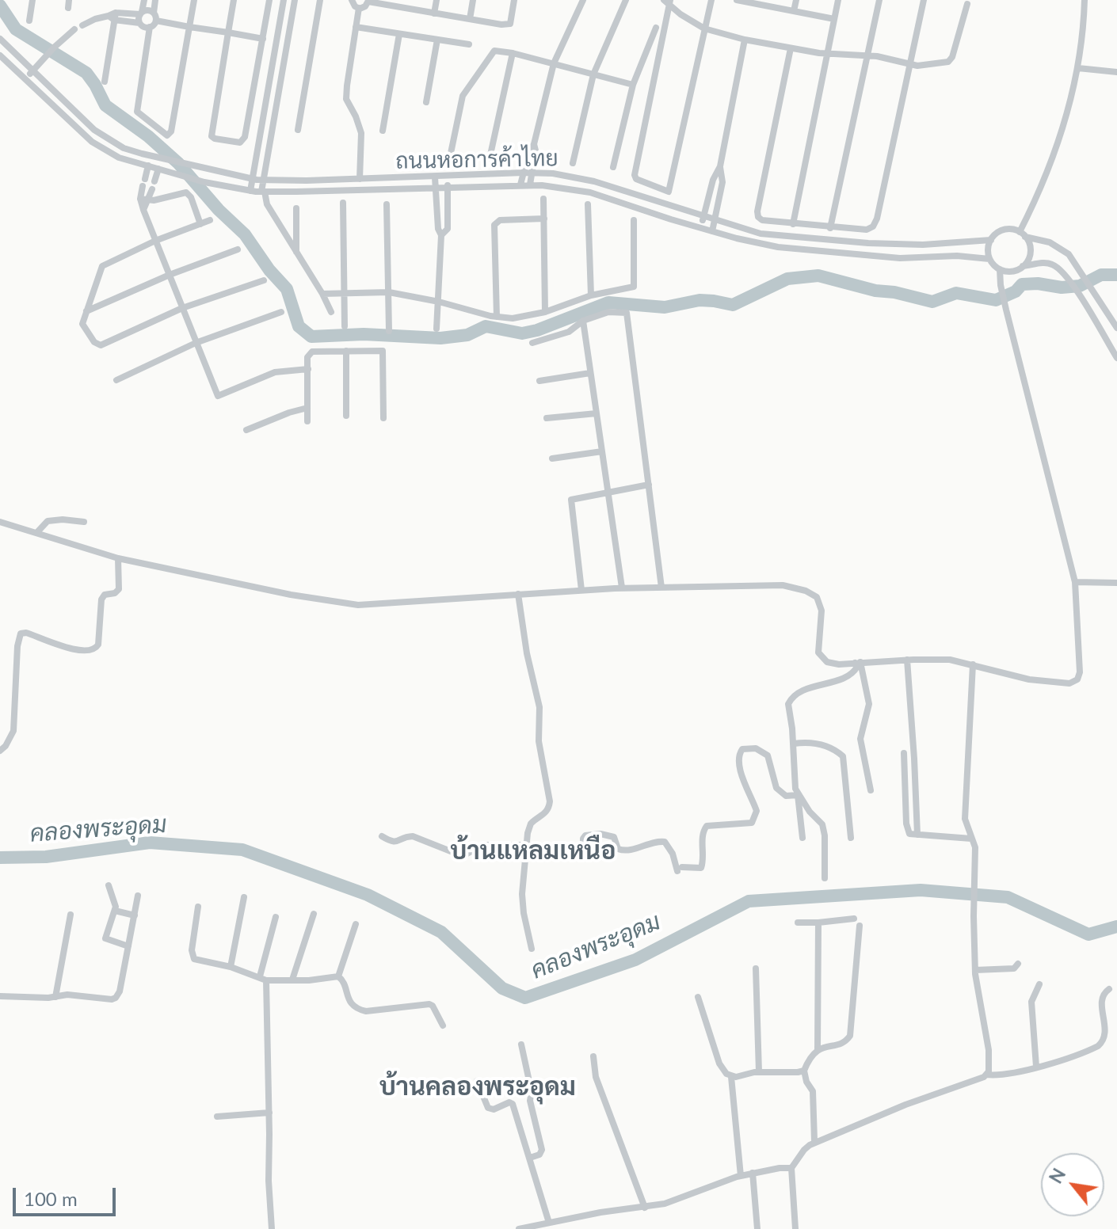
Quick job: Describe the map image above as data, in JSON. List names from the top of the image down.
{
  "streets": {
    "street": ["ถนนหอการค้าไทย"]
  },
  "districts": ["บ้านแหลมเหนือ", "บ้านคลองพระอุดม"],
  "water": ["คลองพระอุดม"],
  "scale_bar": "100 m",
  "north": "top left"
}
